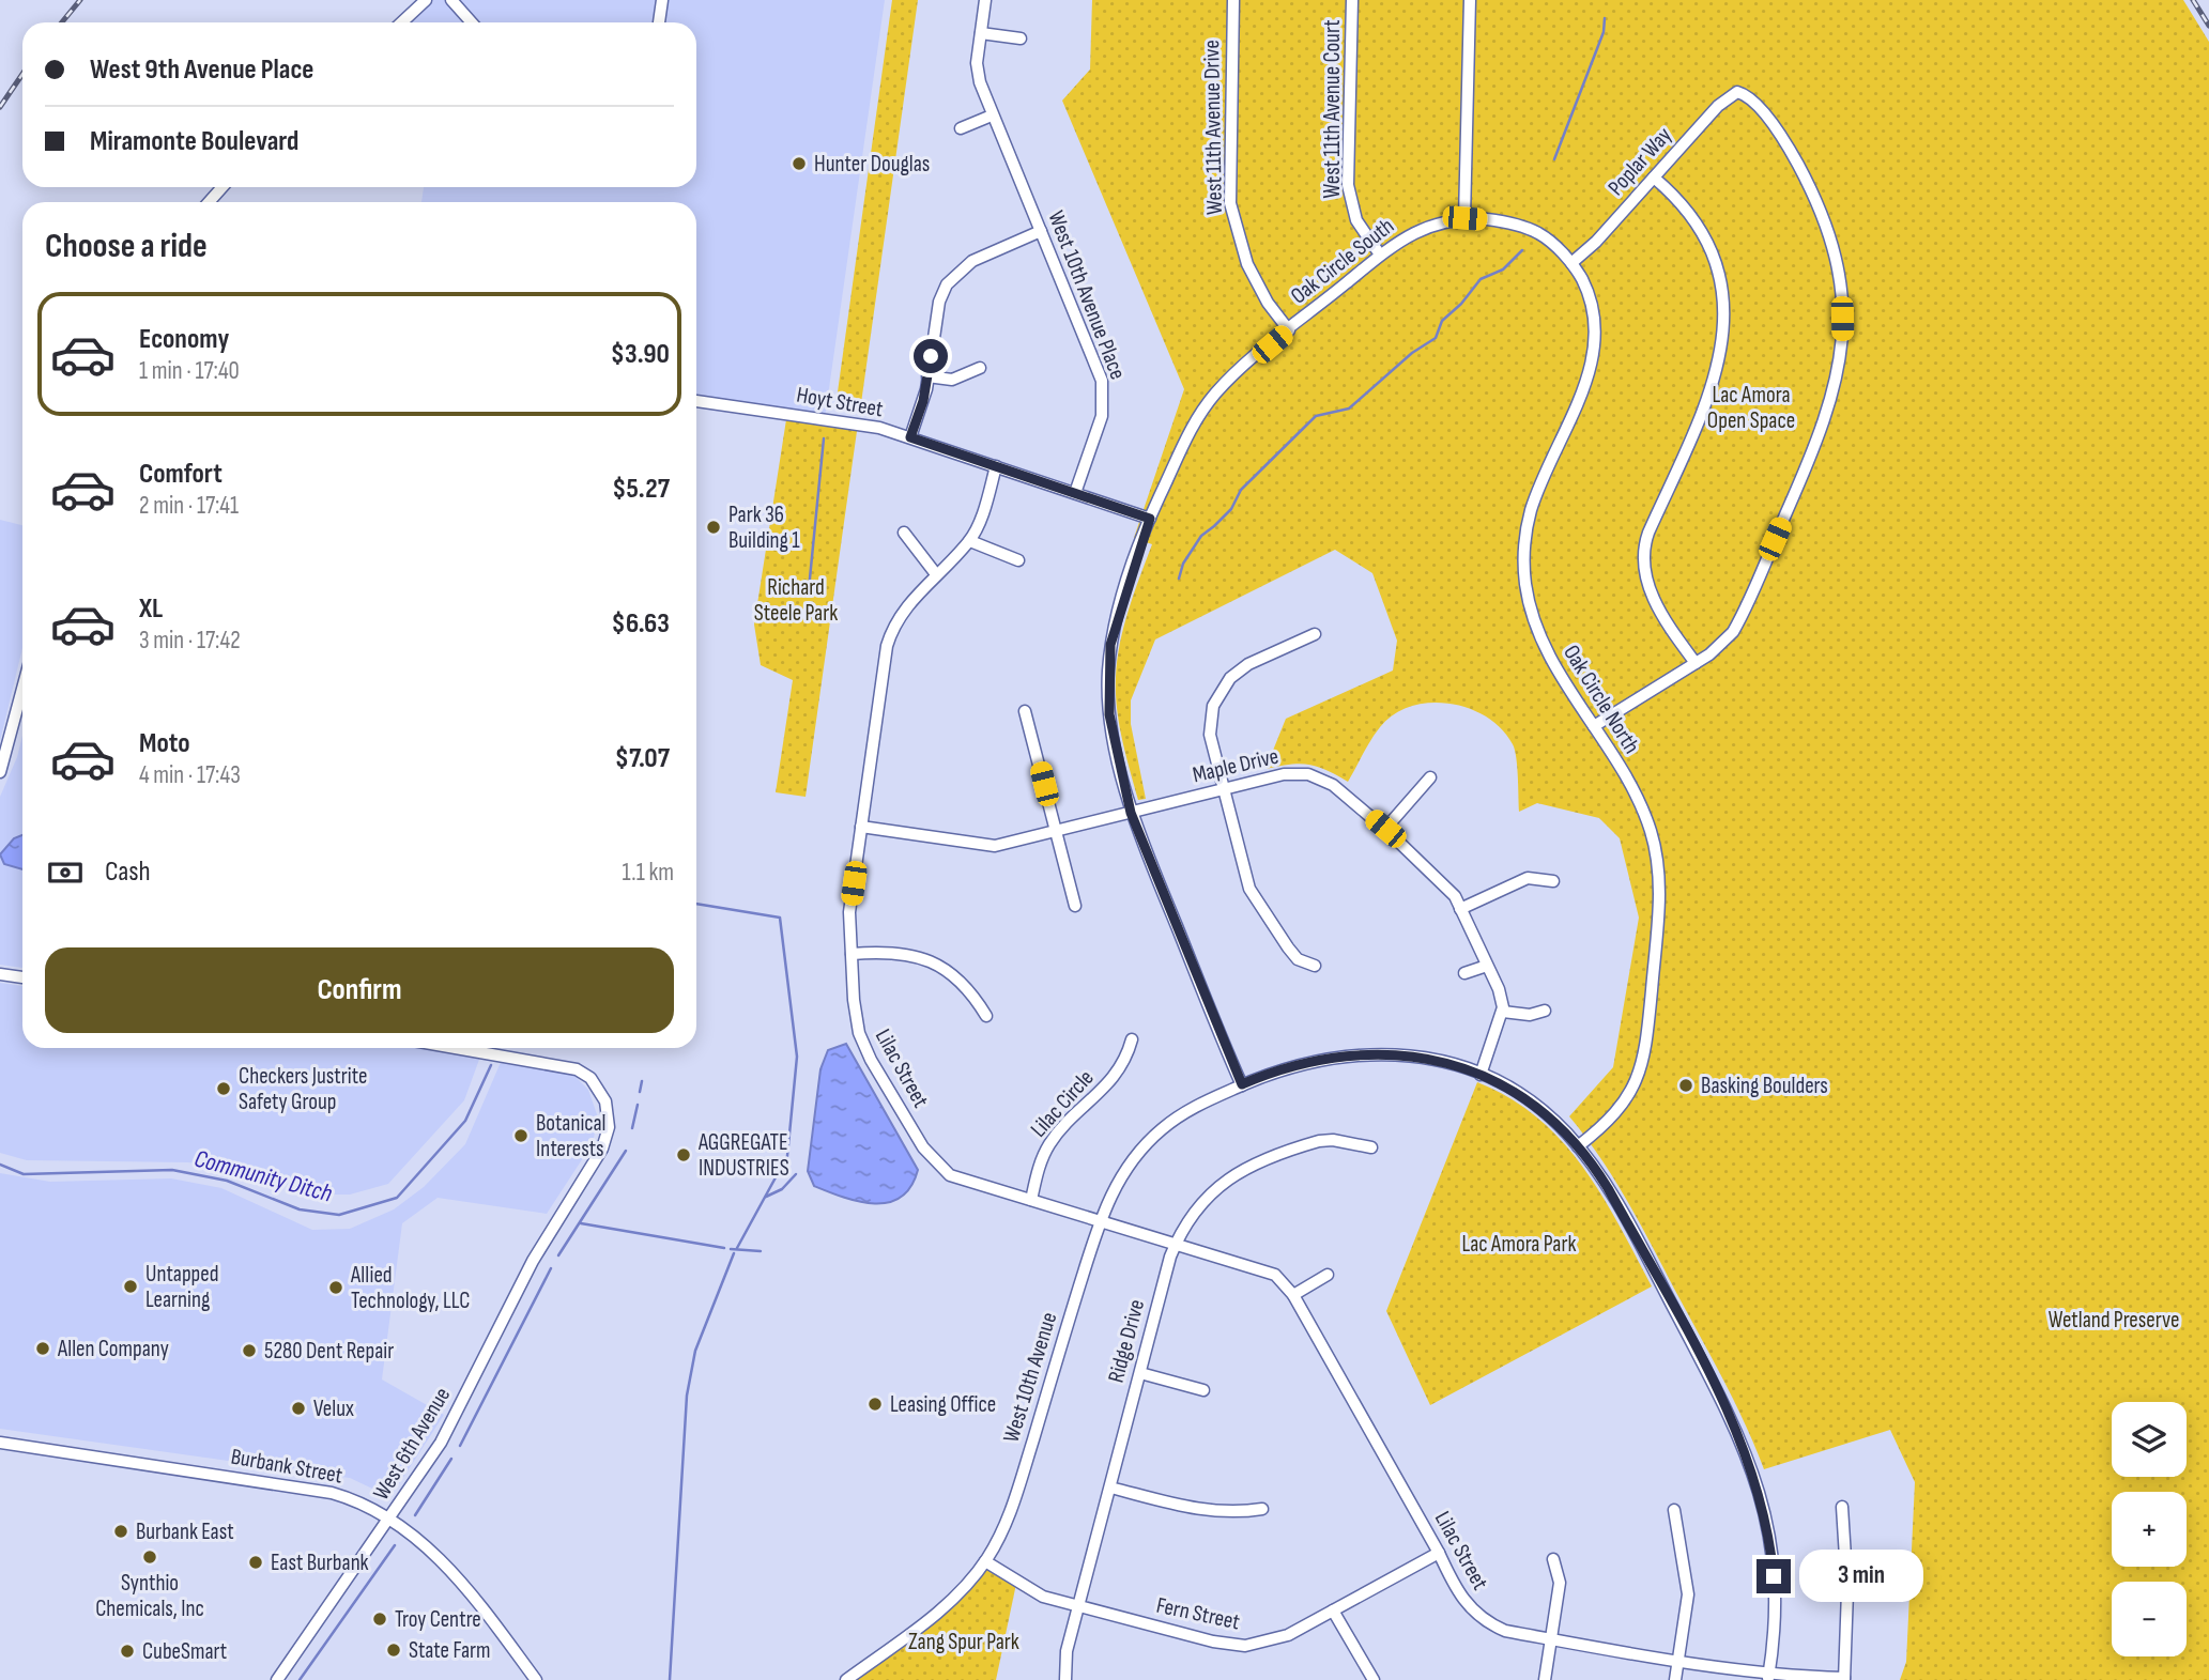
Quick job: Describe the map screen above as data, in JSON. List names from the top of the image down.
{
  "streets": {
    "street": [
      "West 11th Avenue Court",
      "West 11th Avenue Drive",
      "Poplar Way",
      "Oak Circle South",
      "West 10th Avenue Place",
      "Hoyt Street",
      "Oak Circle North",
      "Maple Drive",
      "Lilac Street",
      "Lilac Circle",
      "Ridge Drive",
      "West 10th Avenue",
      "West 6th Avenue",
      "Burbank Street",
      "Fern Street"
    ]
  },
  "crossings": [
    ["West 11th Avenue Court", "Oak Circle South"],
    ["West 11th Avenue Drive", "Oak Circle South"],
    ["Poplar Way", "Oak Circle South"],
    ["Poplar Way", "Oak Circle North"],
    ["Oak Circle South", "Hoyt Street"],
    ["Oak Circle South", "Oak Circle North"],
    ["Oak Circle South", "Maple Drive"],
    ["Oak Circle South", "West 10th Avenue"],
    ["West 10th Avenue Place", "Hoyt Street"],
    ["Hoyt Street", "Lilac Street"],
    ["Oak Circle North", "West 10th Avenue"],
    ["Maple Drive", "Lilac Street"],
    ["Lilac Street", "Lilac Circle"],
    ["Lilac Street", "Ridge Drive"],
    ["Lilac Street", "West 10th Avenue"],
    ["Lilac Street", "Fern Street"],
    ["Ridge Drive", "Fern Street"],
    ["West 10th Avenue", "Fern Street"],
    ["West 6th Avenue", "Burbank Street"]
  ],
  "water": ["Community Ditch"],
  "parks": [
    "Lac Amora Open Space",
    "Richard Steele Park",
    "Lac Amora Park",
    "Wetland Preserve",
    "Zang Spur Park"
  ],
  "places": [
    "Hunter Douglas",
    "Park 36 Building 1",
    "Basking Boulders",
    "Checkers Justrite Safety Group",
    "Botanical Interests",
    "AGGREGATE INDUSTRIES",
    "Untapped Learning",
    "Allied Technology, LLC",
    "Allen Company",
    "5280 Dent Repair",
    "Leasing Office",
    "Velux",
    "Burbank East",
    "Synthio Chemicals, Inc",
    "East Burbank",
    "Troy Centre",
    "State Farm",
    "CubeSmart"
  ],
  "page": {
    "banner": ["West 9th Avenue Place", "Miramonte Boulevard"],
    "heading": "Choose a ride",
    "list": [
      {
        "name": "Economy",
        "note": "1 min · 17:40",
        "value": "$3.90"
      },
      {
        "name": "Comfort",
        "note": "2 min · 17:41",
        "value": "$5.27"
      },
      {
        "name": "XL",
        "note": "3 min · 17:42",
        "value": "$6.63"
      },
      {
        "name": "Moto",
        "note": "4 min · 17:43",
        "value": "$7.07"
      }
    ],
    "pay": ["Cash", "1.1 km"],
    "buttons": "Confirm",
    "map_buttons": ["+", "−"],
    "bubble": "3 min"
  }
}
